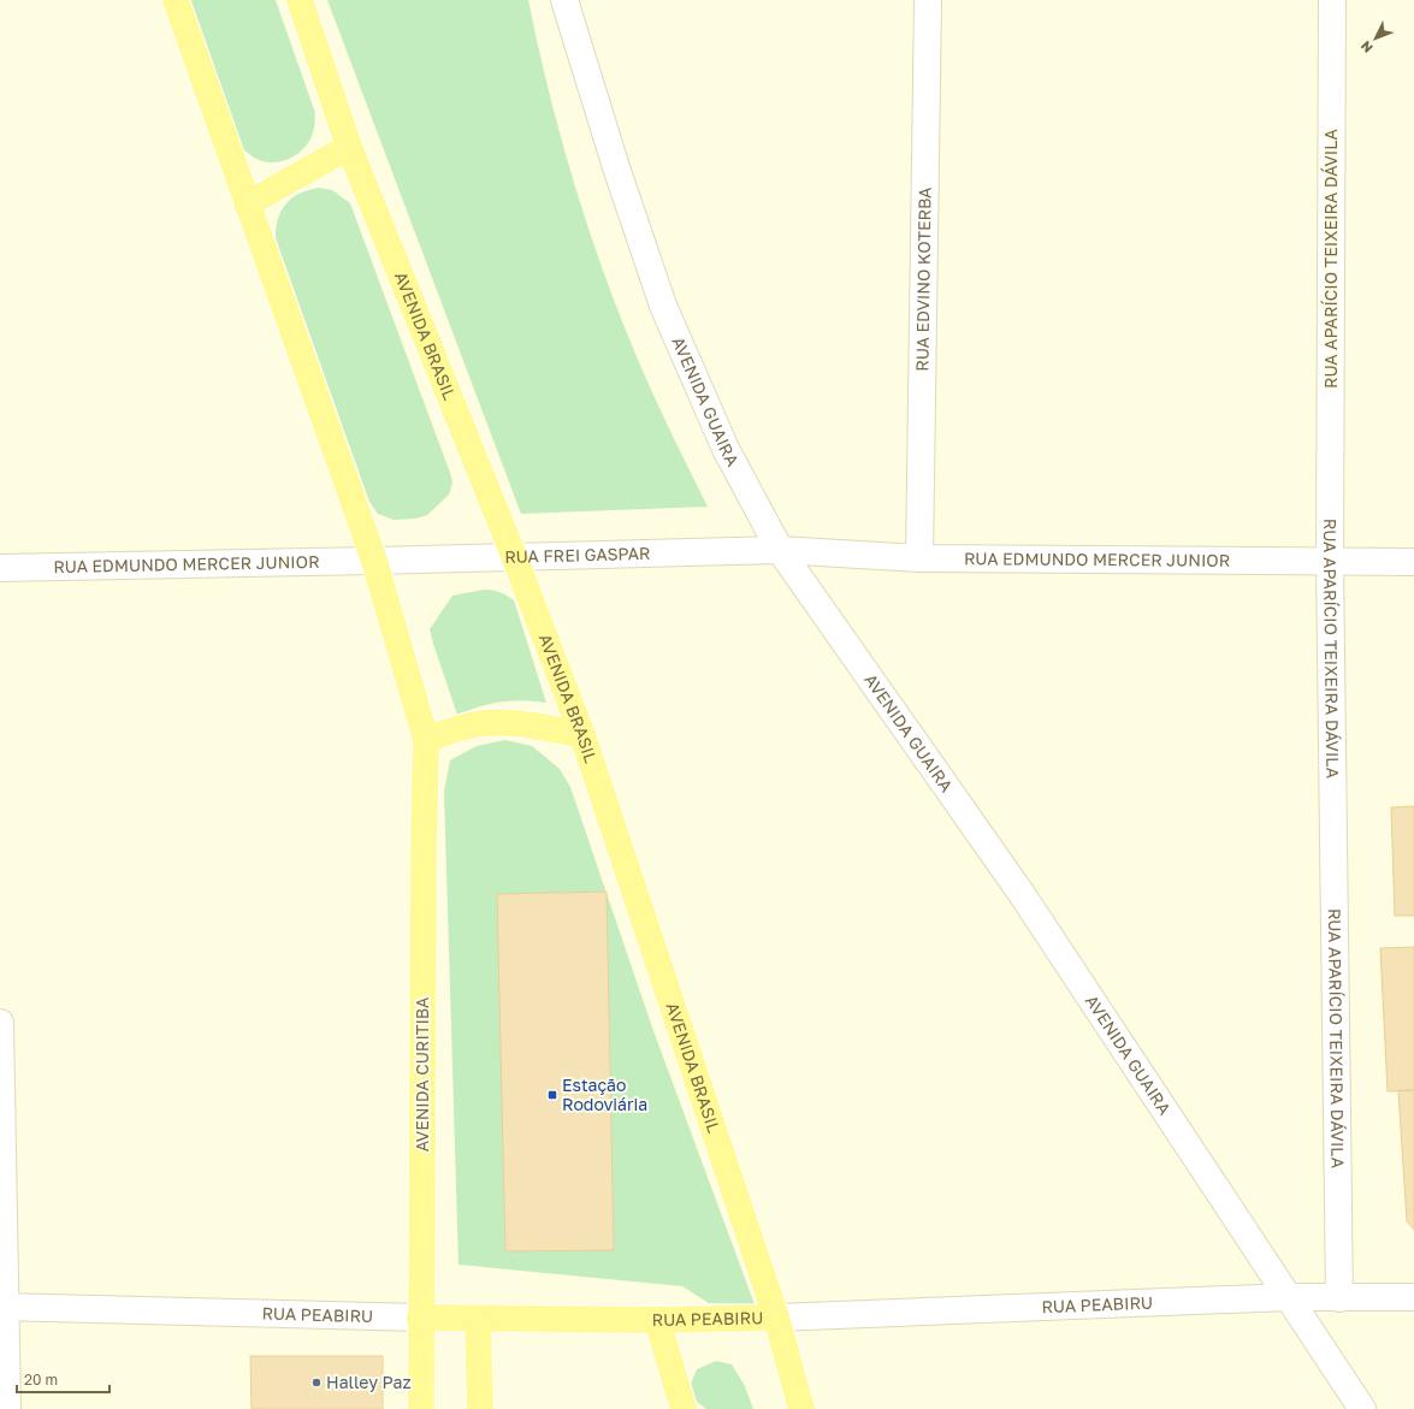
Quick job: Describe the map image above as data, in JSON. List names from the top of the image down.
{
  "streets": {
    "main road": ["AVENIDA BRASIL", "AVENIDA CURITIBA", "RUA PEABIRU"],
    "street": [
      "RUA APARÍCIO TEIXEIRA DÁVILA",
      "RUA EDVINO KOTERBA",
      "AVENIDA GUAIRA",
      "RUA FREI GASPAR",
      "RUA EDMUNDO MERCER JUNIOR"
    ]
  },
  "crossings": [
    ["RUA APARÍCIO TEIXEIRA DÁVILA", "RUA EDMUNDO MERCER JUNIOR"],
    ["RUA APARÍCIO TEIXEIRA DÁVILA", "RUA PEABIRU"],
    ["RUA EDVINO KOTERBA", "RUA EDMUNDO MERCER JUNIOR"],
    ["AVENIDA BRASIL", "RUA FREI GASPAR"],
    ["AVENIDA BRASIL", "RUA PEABIRU"],
    ["AVENIDA GUAIRA", "RUA FREI GASPAR"],
    ["AVENIDA GUAIRA", "RUA EDMUNDO MERCER JUNIOR"],
    ["AVENIDA GUAIRA", "RUA PEABIRU"],
    ["RUA FREI GASPAR", "RUA EDMUNDO MERCER JUNIOR"],
    ["AVENIDA CURITIBA", "RUA PEABIRU"]
  ],
  "places": {
    "transit": ["Estação Rodoviária"],
    "other": ["Halley Paz"]
  },
  "scale_bar": "20 m",
  "north": "bottom left"
}
